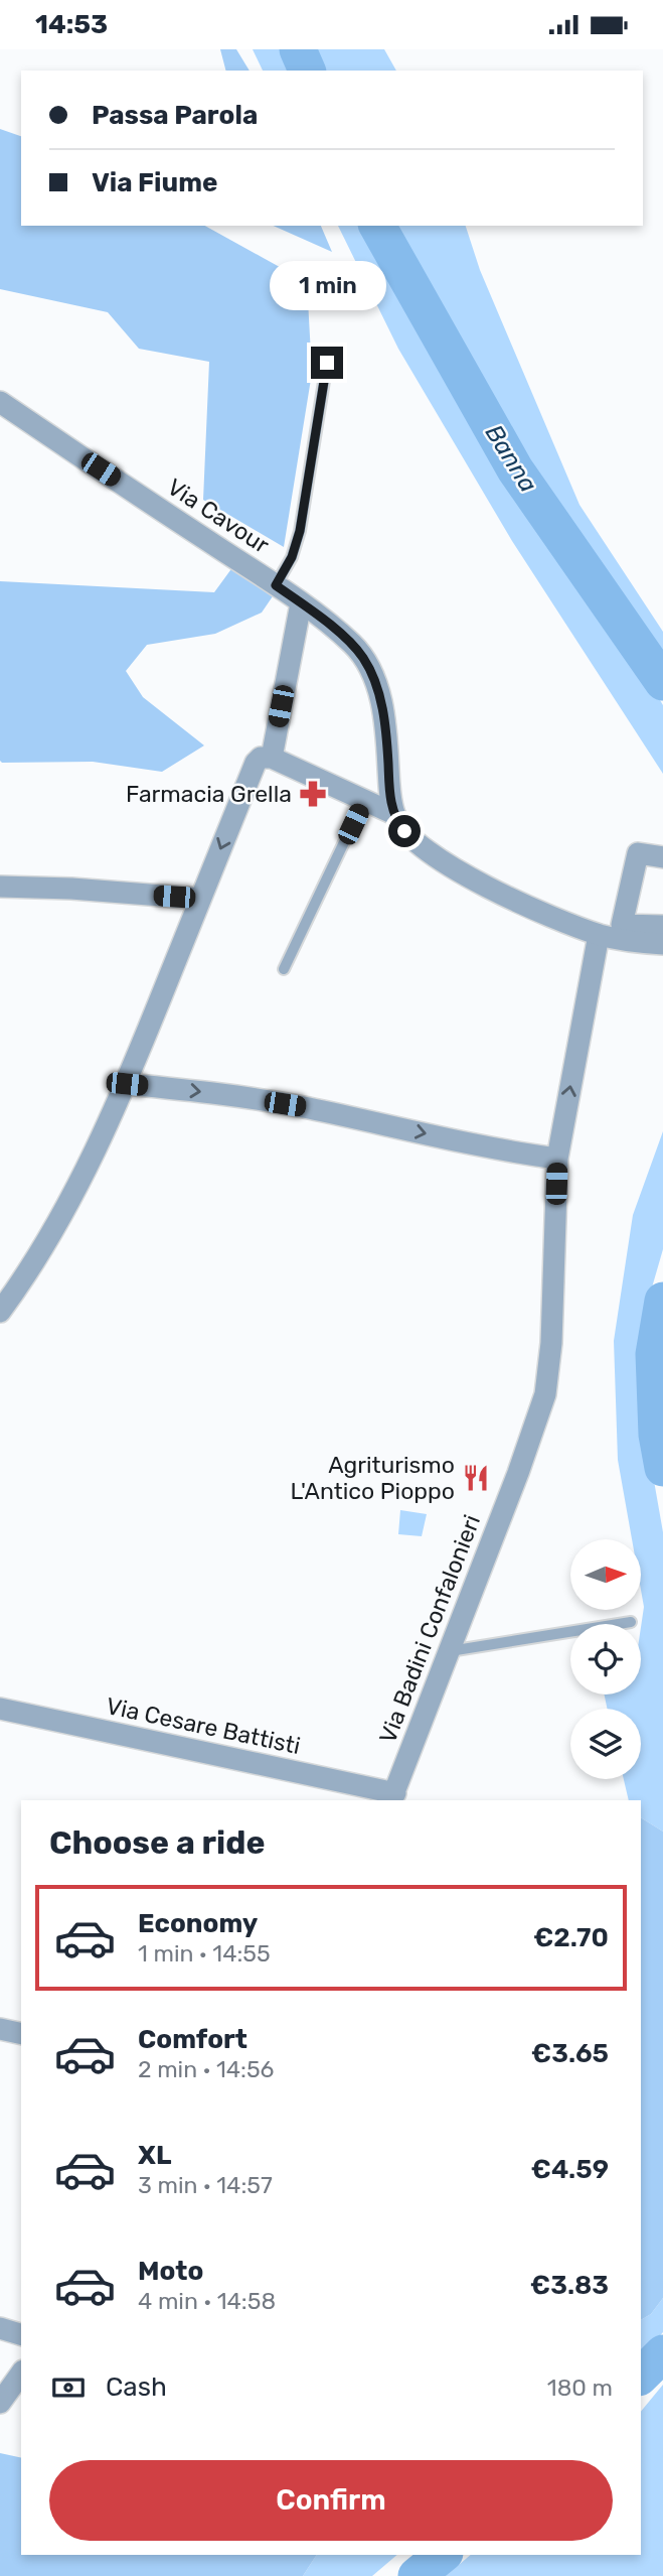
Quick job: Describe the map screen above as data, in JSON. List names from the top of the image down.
{
  "streets": {
    "street": ["Via Cavour", "Via Badini Confalonieri", "Via Cesare Battisti"]
  },
  "crossings": [
    ["Via Badini Confalonieri", "Via Cesare Battisti"]
  ],
  "water": ["Banna"],
  "places": {
    "pharmacy": ["Farmacia Grella"],
    "restaurant": ["Agriturismo L'Antico Pioppo"]
  },
  "north": "right",
  "page": {
    "status": "14:53",
    "banner": ["Passa Parola", "Via Fiume"],
    "bubble": "1 min",
    "heading": "Choose a ride",
    "list": [
      {
        "name": "Economy",
        "note": "1 min · 14:55",
        "value": "€2.70"
      },
      {
        "name": "Comfort",
        "note": "2 min · 14:56",
        "value": "€3.65"
      },
      {
        "name": "XL",
        "note": "3 min · 14:57",
        "value": "€4.59"
      },
      {
        "name": "Moto",
        "note": "4 min · 14:58",
        "value": "€3.83"
      }
    ],
    "pay": ["Cash", "180 m"],
    "buttons": "Confirm"
  }
}
